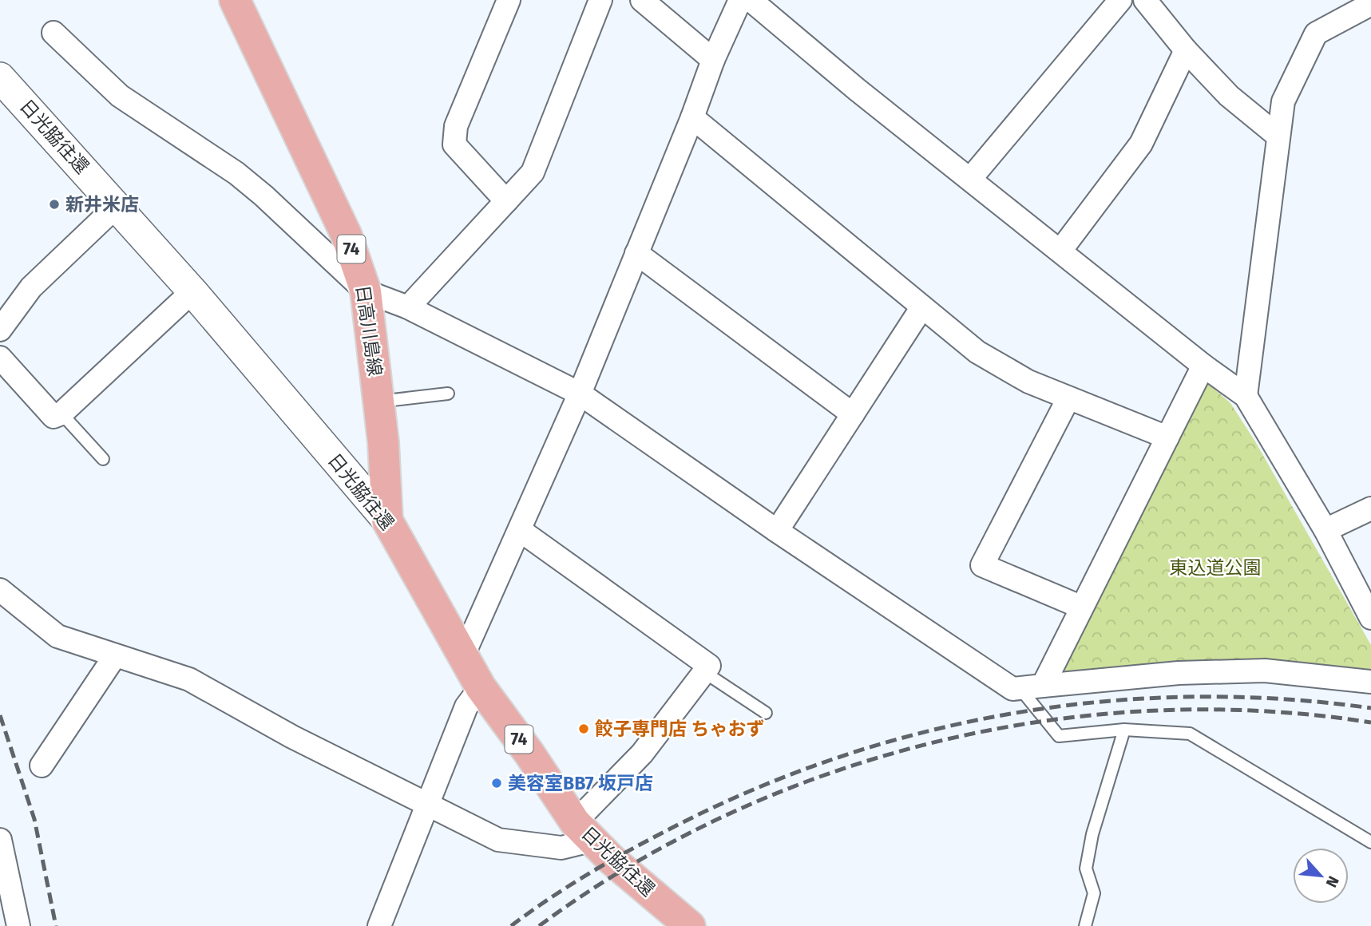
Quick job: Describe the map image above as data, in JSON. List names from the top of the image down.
{
  "streets": {
    "main road": ["日光脇往還", "74", "日高川島線"]
  },
  "crossings": [
    ["日光脇往還", "日高川島線"]
  ],
  "parks": ["東込道公園"],
  "places": ["新井米店", "餃子専門店 ちゃおず", "美容室BB7 坂戸店"],
  "north": "bottom right"
}
